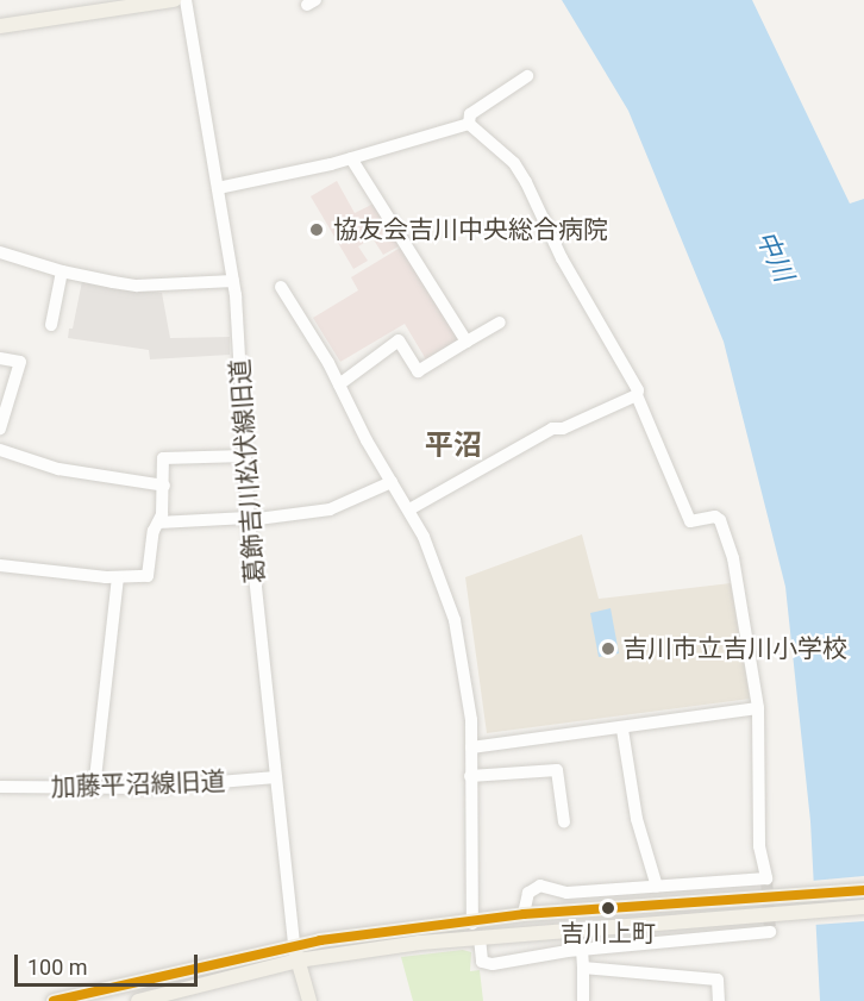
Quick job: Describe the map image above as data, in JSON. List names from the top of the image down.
{
  "streets": {
    "street": ["葛飾吉川松伏線旧道", "加藤平沼線旧道"]
  },
  "crossings": [
    ["葛飾吉川松伏線旧道", "加藤平沼線旧道"]
  ],
  "districts": ["平沼"],
  "water": ["中川"],
  "places": ["協友会吉川中央総合病院", "吉川市立吉川小学校", "吉川上町"],
  "scale_bar": "100 m"
}
